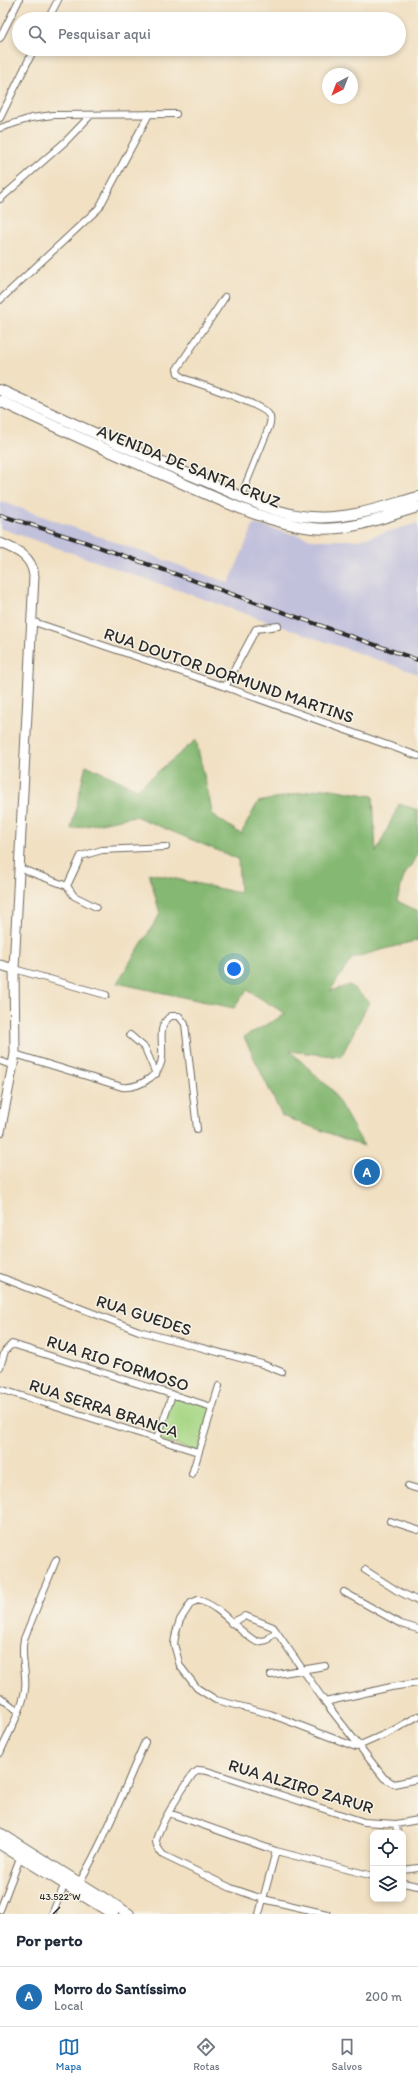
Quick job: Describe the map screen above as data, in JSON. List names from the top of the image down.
{
  "streets": {
    "main road": ["AVENIDA DE SANTA CRUZ"],
    "street": [
      "RUA DOUTOR DORMUND MARTINS",
      "RUA GUEDES",
      "RUA RIO FORMOSO",
      "RUA SERRA BRANCA",
      "RUA ALZIRO ZARUR"
    ]
  },
  "north": "bottom left",
  "page": {
    "search": "Pesquisar aqui",
    "pins": "A",
    "heading": "Por perto",
    "list": [
      {
        "mark": "A",
        "name": "Morro do Santíssimo",
        "note": "Local",
        "value": "200 m"
      }
    ],
    "nav": ["Mapa", "Rotas", "Salvos"]
  },
  "coordinates": ["43.522°W"]
}
